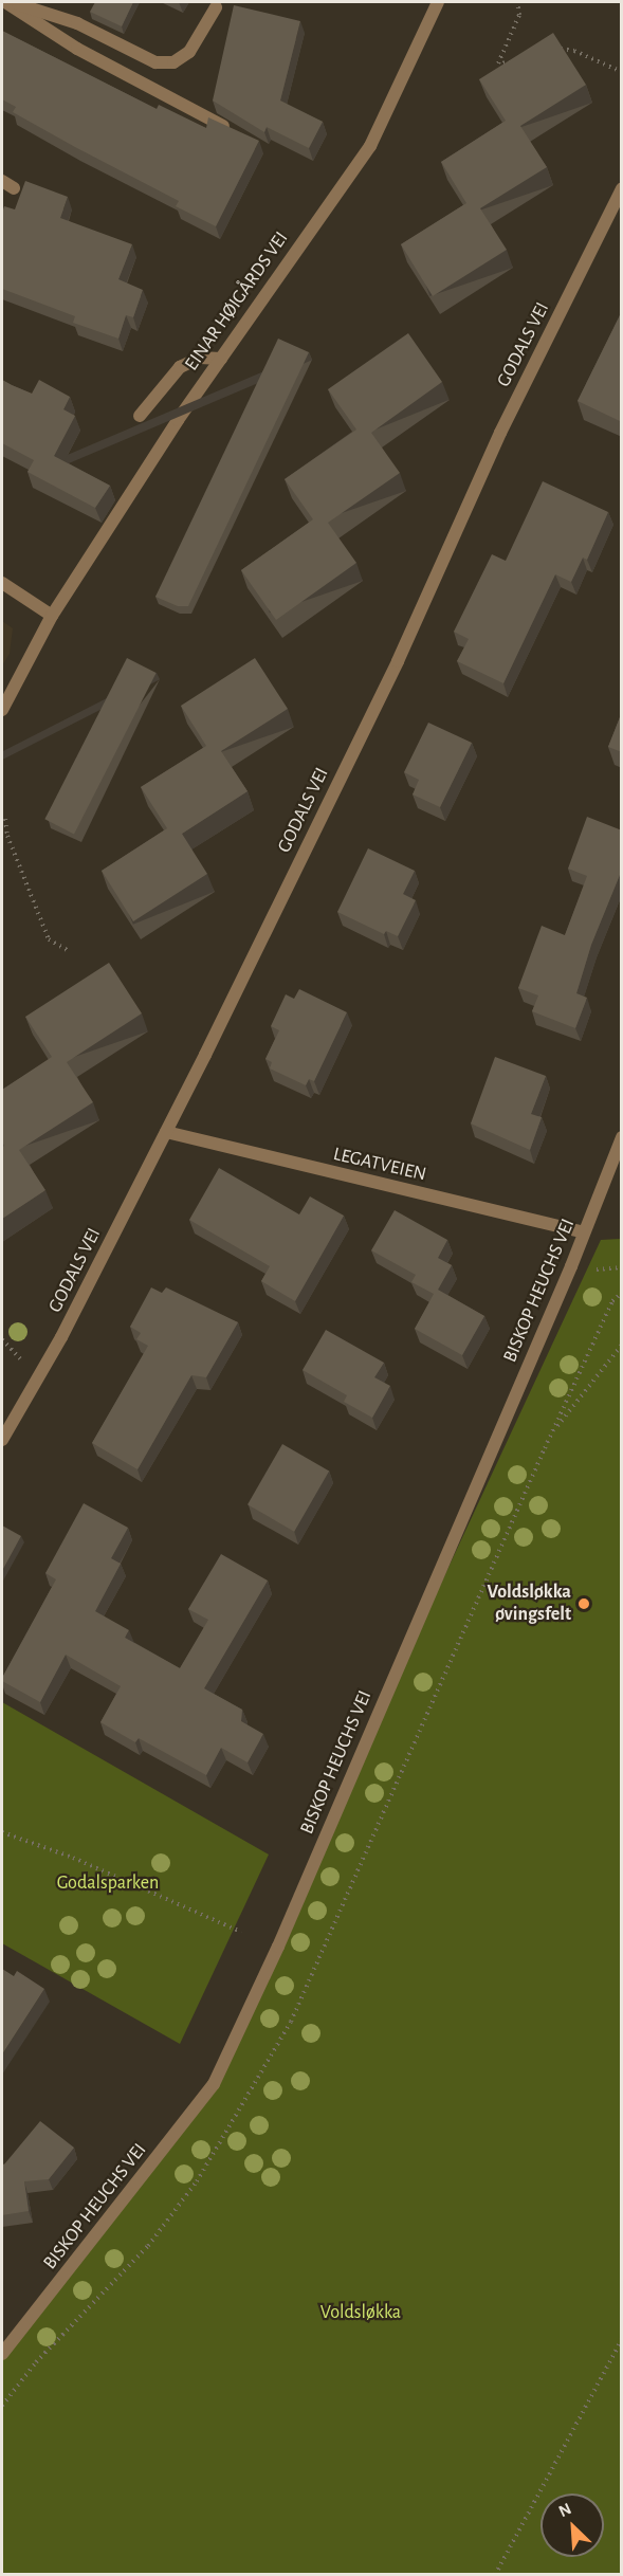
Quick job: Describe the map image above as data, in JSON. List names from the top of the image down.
{
  "streets": {
    "street": [
      "EINAR HØIGÅRDS VEI",
      "GODALS VEI",
      "LEGATVEIEN",
      "BISKOP HEUCHS VEI"
    ]
  },
  "crossings": [
    ["GODALS VEI", "LEGATVEIEN"],
    ["LEGATVEIEN", "BISKOP HEUCHS VEI"]
  ],
  "parks": ["Godalsparken", "Voldsløkka"],
  "places": ["Voldsløkka øvingsfelt"],
  "north": "top left"
}
